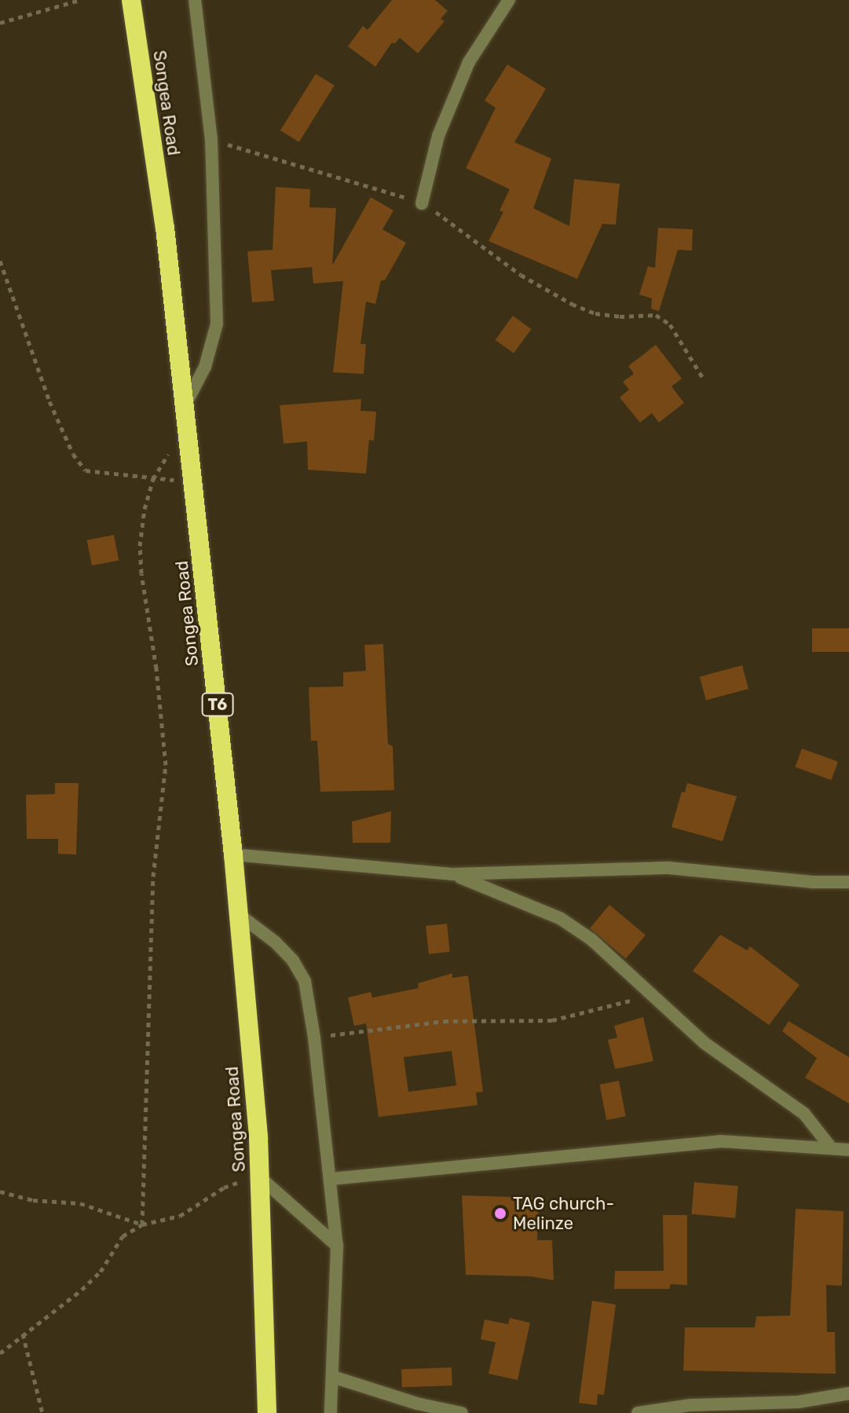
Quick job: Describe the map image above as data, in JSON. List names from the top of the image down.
{
  "streets": {
    "highway": ["Songea Road", "T6"]
  },
  "places": ["TAG church- Melinze"]
}
